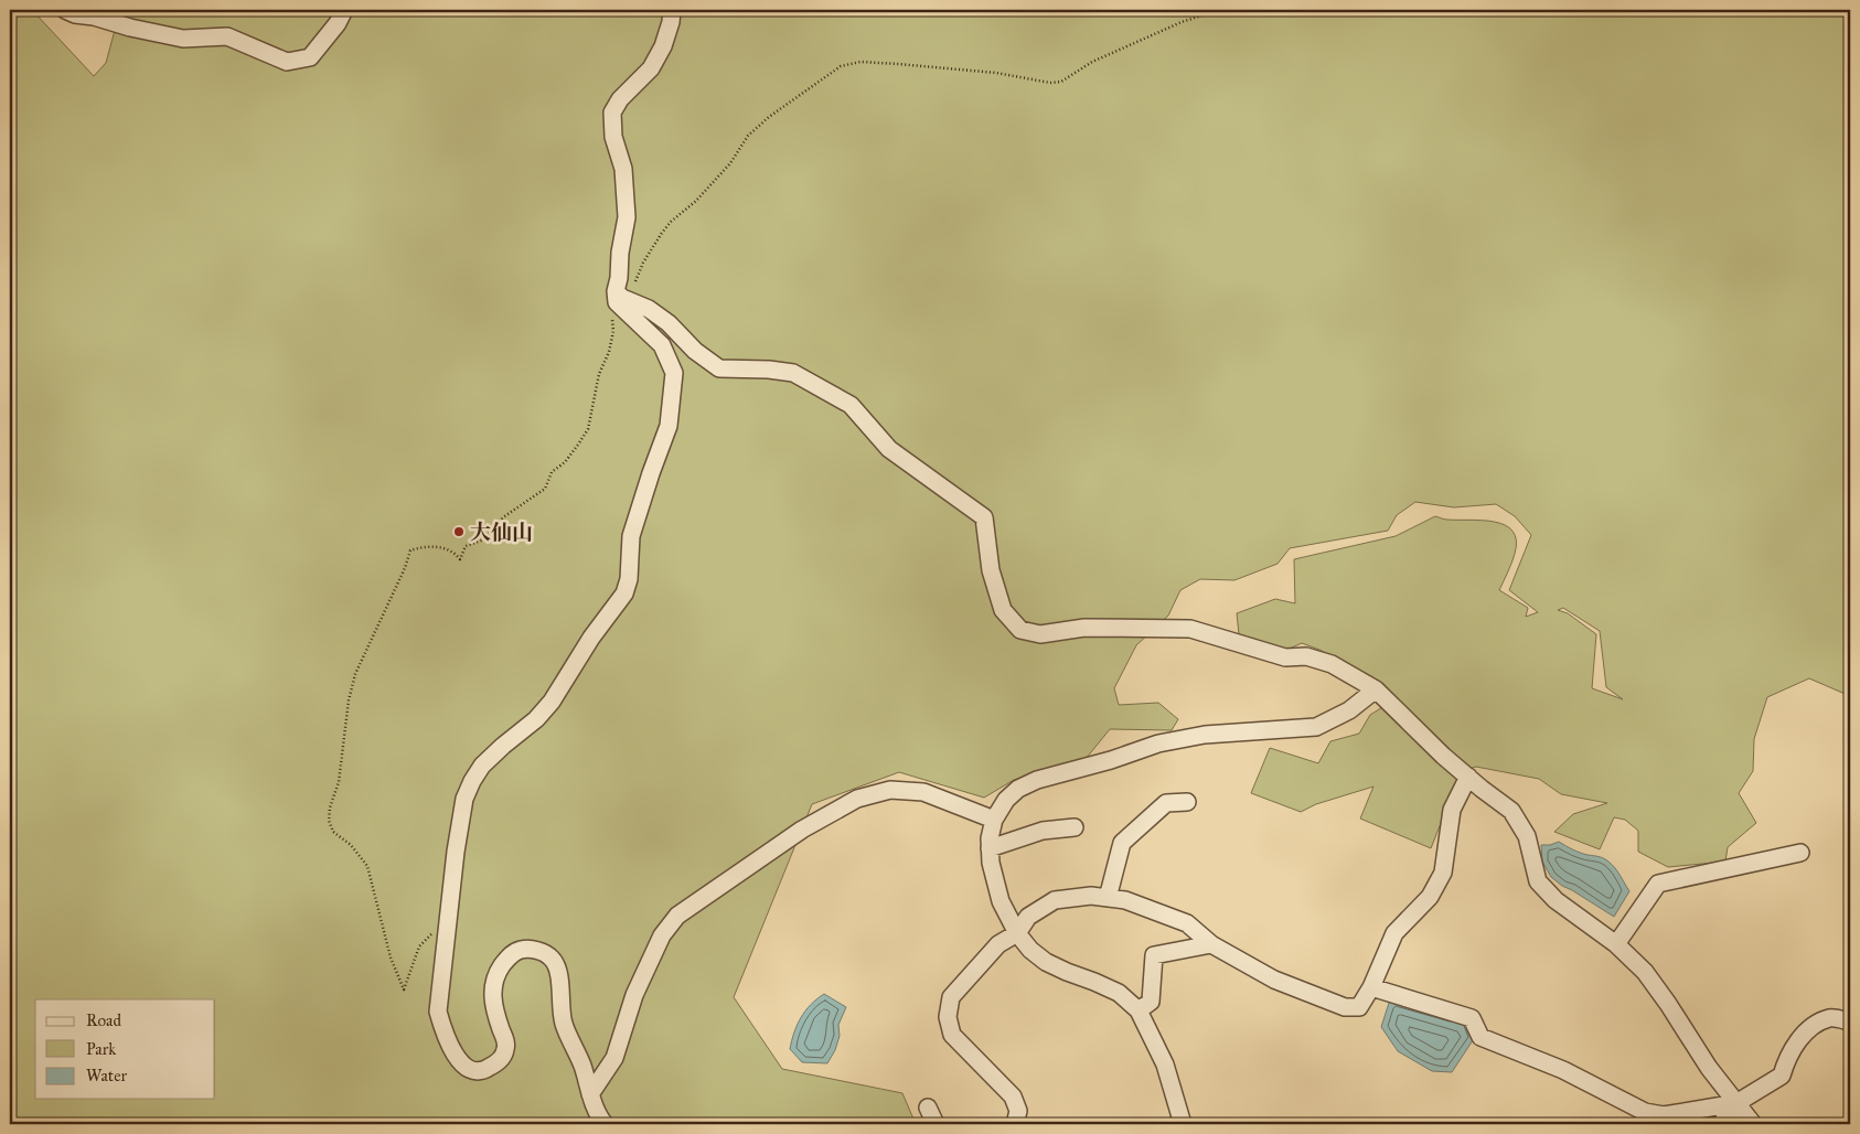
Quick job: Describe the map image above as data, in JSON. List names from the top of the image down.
{
  "places": ["大仙山"],
  "legend": ["Road", "Park", "Water"]
}
